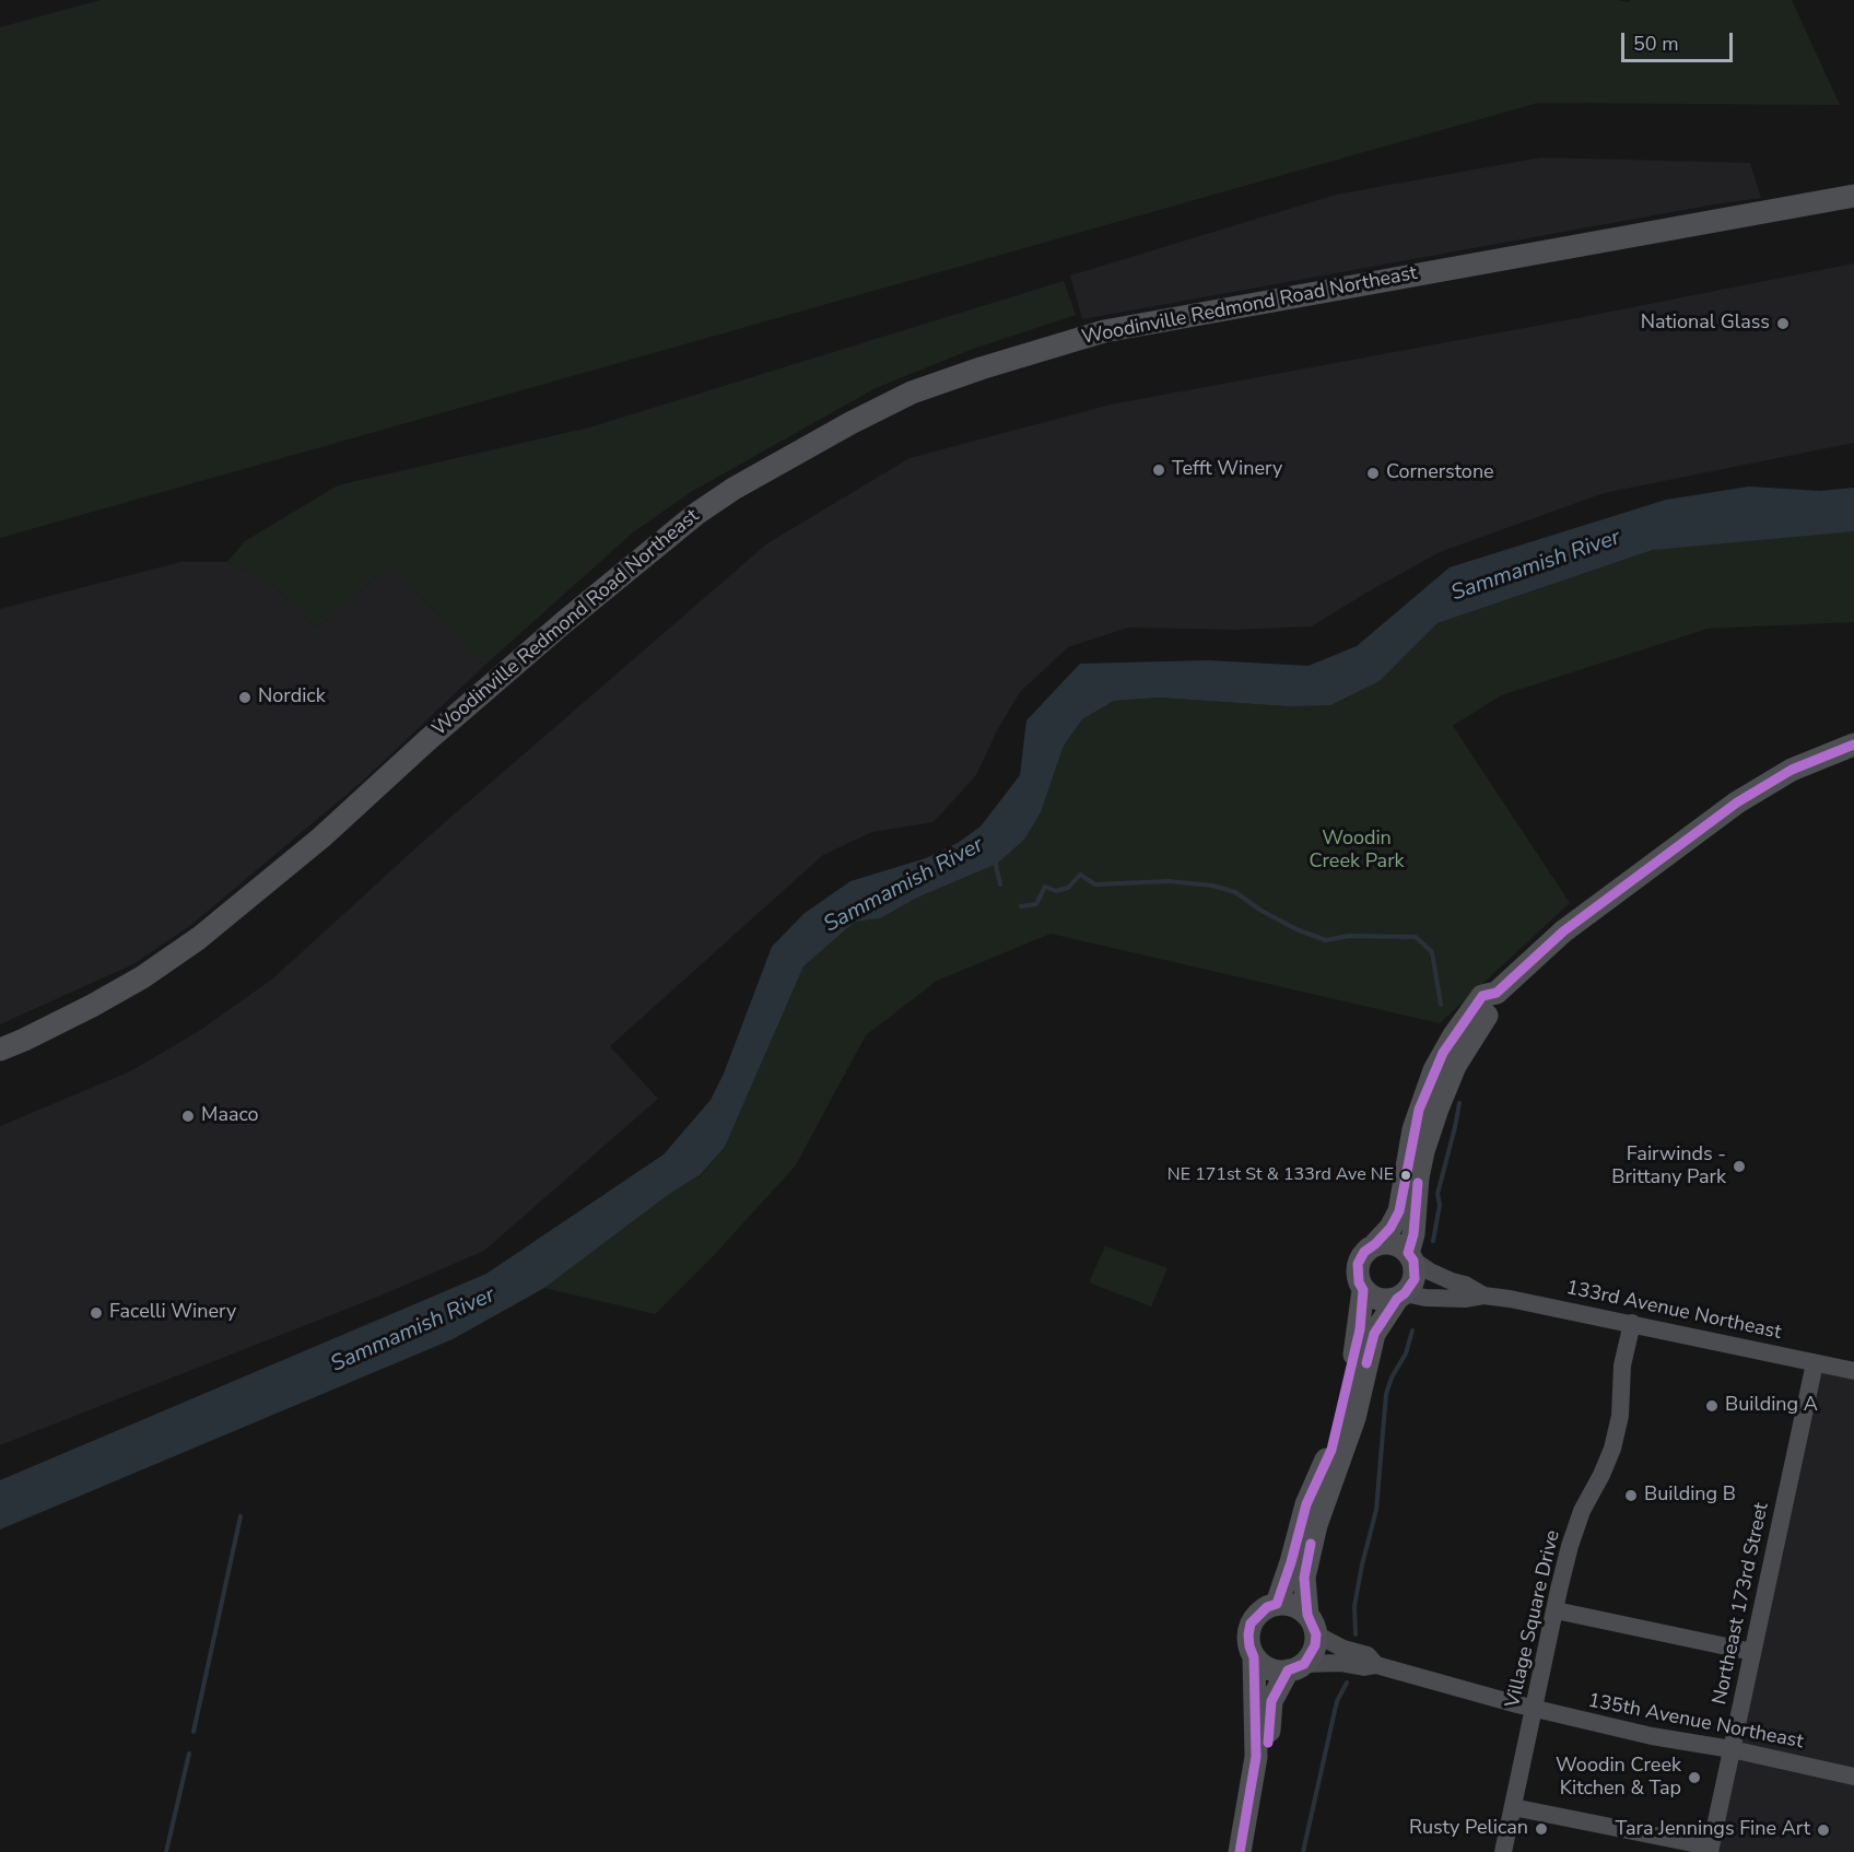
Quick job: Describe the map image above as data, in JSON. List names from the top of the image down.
{
  "streets": {
    "main road": ["Woodinville Redmond Road Northeast"],
    "street": [
      "133rd Avenue Northeast",
      "Northeast 173rd Street",
      "Village Square Drive",
      "135th Avenue Northeast"
    ]
  },
  "crossings": [
    ["133rd Avenue Northeast", "Northeast 173rd Street"],
    ["133rd Avenue Northeast", "Village Square Drive"],
    ["Northeast 173rd Street", "135th Avenue Northeast"],
    ["Village Square Drive", "135th Avenue Northeast"]
  ],
  "water": ["Sammamish River"],
  "parks": ["Woodin Creek Park"],
  "places": [
    "National Glass",
    "Tefft Winery",
    "Cornerstone",
    "Nordick",
    "Maaco",
    "Fairwinds - Brittany Park",
    "NE 171st St & 133rd Ave NE",
    "Facelli Winery",
    "Building A",
    "Building B",
    "Woodin Creek Kitchen & Tap",
    "Rusty Pelican",
    "Tara Jennings Fine Art"
  ],
  "scale_bar": "50 m"
}
